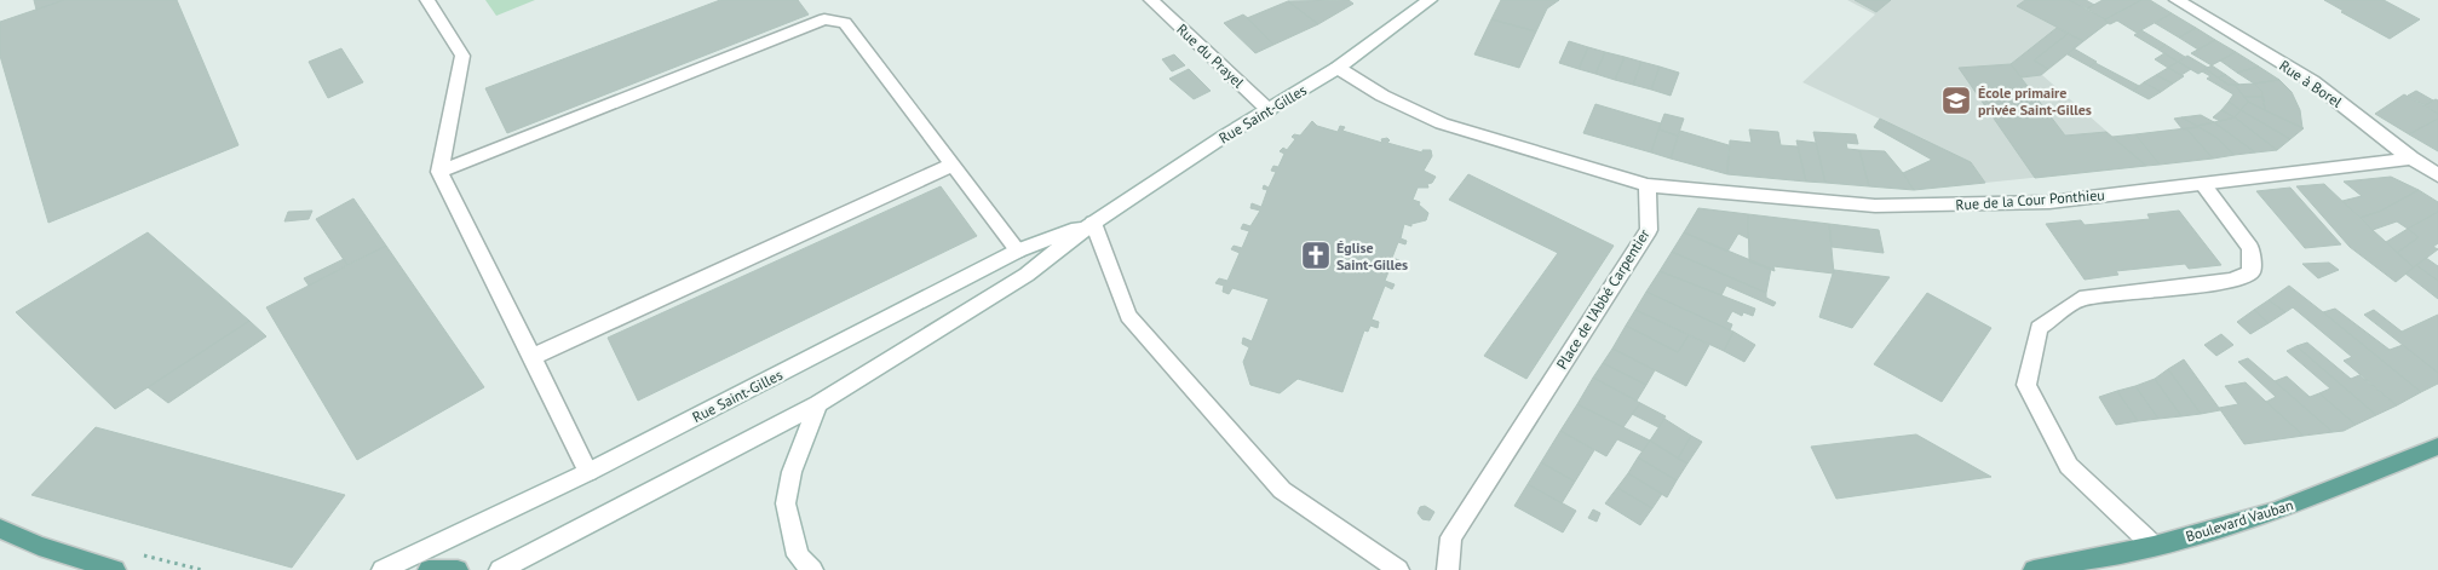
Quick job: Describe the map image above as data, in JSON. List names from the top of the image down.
{
  "streets": {
    "main road": ["Boulevard Vauban"],
    "street": [
      "Rue du Prayel",
      "Rue à Borel",
      "Rue Saint-Gilles",
      "Rue de la Cour Ponthieu",
      "Place de l'Abbé Carpentier"
    ]
  },
  "crossings": [
    ["Rue du Prayel", "Rue Saint-Gilles"],
    ["Rue à Borel", "Rue de la Cour Ponthieu"],
    ["Rue de la Cour Ponthieu", "Place de l'Abbé Carpentier"]
  ],
  "places": {
    "school or university": ["École primaire privée Saint-Gilles"],
    "church": ["Église Saint-Gilles"]
  }
}
